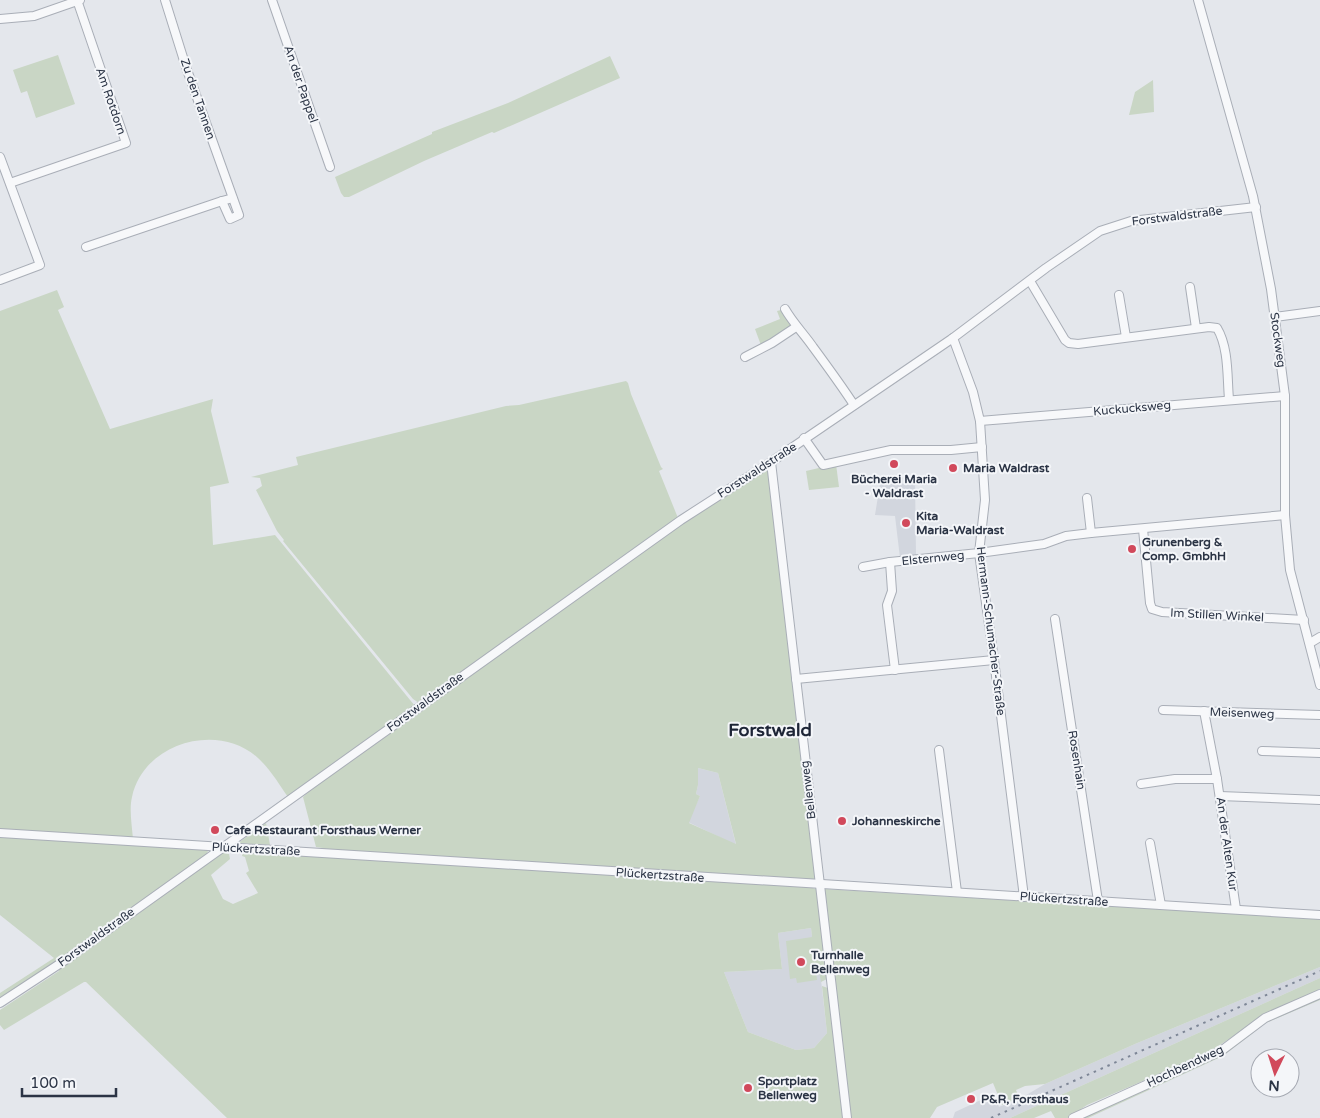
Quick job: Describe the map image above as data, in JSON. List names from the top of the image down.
{
  "streets": {
    "street": [
      "An der Pappel",
      "Zu den Tannen",
      "Am Rotdorn",
      "Forstwaldstraße",
      "Stockweg",
      "Kuckucksweg",
      "Elsternweg",
      "Im Stillen Winkel",
      "Hermann-Schumacher-Straße",
      "Meisenweg",
      "Rosenhain",
      "Bellenweg",
      "An der Alten Kur",
      "Plückertzstraße",
      "Hochbendweg"
    ]
  },
  "crossings": [
    ["Forstwaldstraße", "Stockweg"],
    ["Forstwaldstraße", "Hermann-Schumacher-Straße"],
    ["Forstwaldstraße", "Bellenweg"],
    ["Forstwaldstraße", "Plückertzstraße"],
    ["Stockweg", "Kuckucksweg"],
    ["Stockweg", "Elsternweg"],
    ["Stockweg", "Im Stillen Winkel"],
    ["Kuckucksweg", "Hermann-Schumacher-Straße"],
    ["Elsternweg", "Im Stillen Winkel"],
    ["Elsternweg", "Hermann-Schumacher-Straße"],
    ["Hermann-Schumacher-Straße", "Plückertzstraße"],
    ["Meisenweg", "An der Alten Kur"],
    ["Rosenhain", "Plückertzstraße"],
    ["Bellenweg", "Plückertzstraße"],
    ["An der Alten Kur", "Plückertzstraße"]
  ],
  "districts": ["Forstwald"],
  "places": [
    "Bücherei Maria - Waldrast",
    "Maria Waldrast",
    "Kita Maria-Waldrast",
    "Grunenberg & Comp. GmbhH",
    "Johanneskirche",
    "Cafe Restaurant Forsthaus Werner",
    "Turnhalle Bellenweg",
    "Sportplatz Bellenweg",
    "P&R, Forsthaus"
  ],
  "scale_bar": "100 m",
  "north": "bottom"
}
